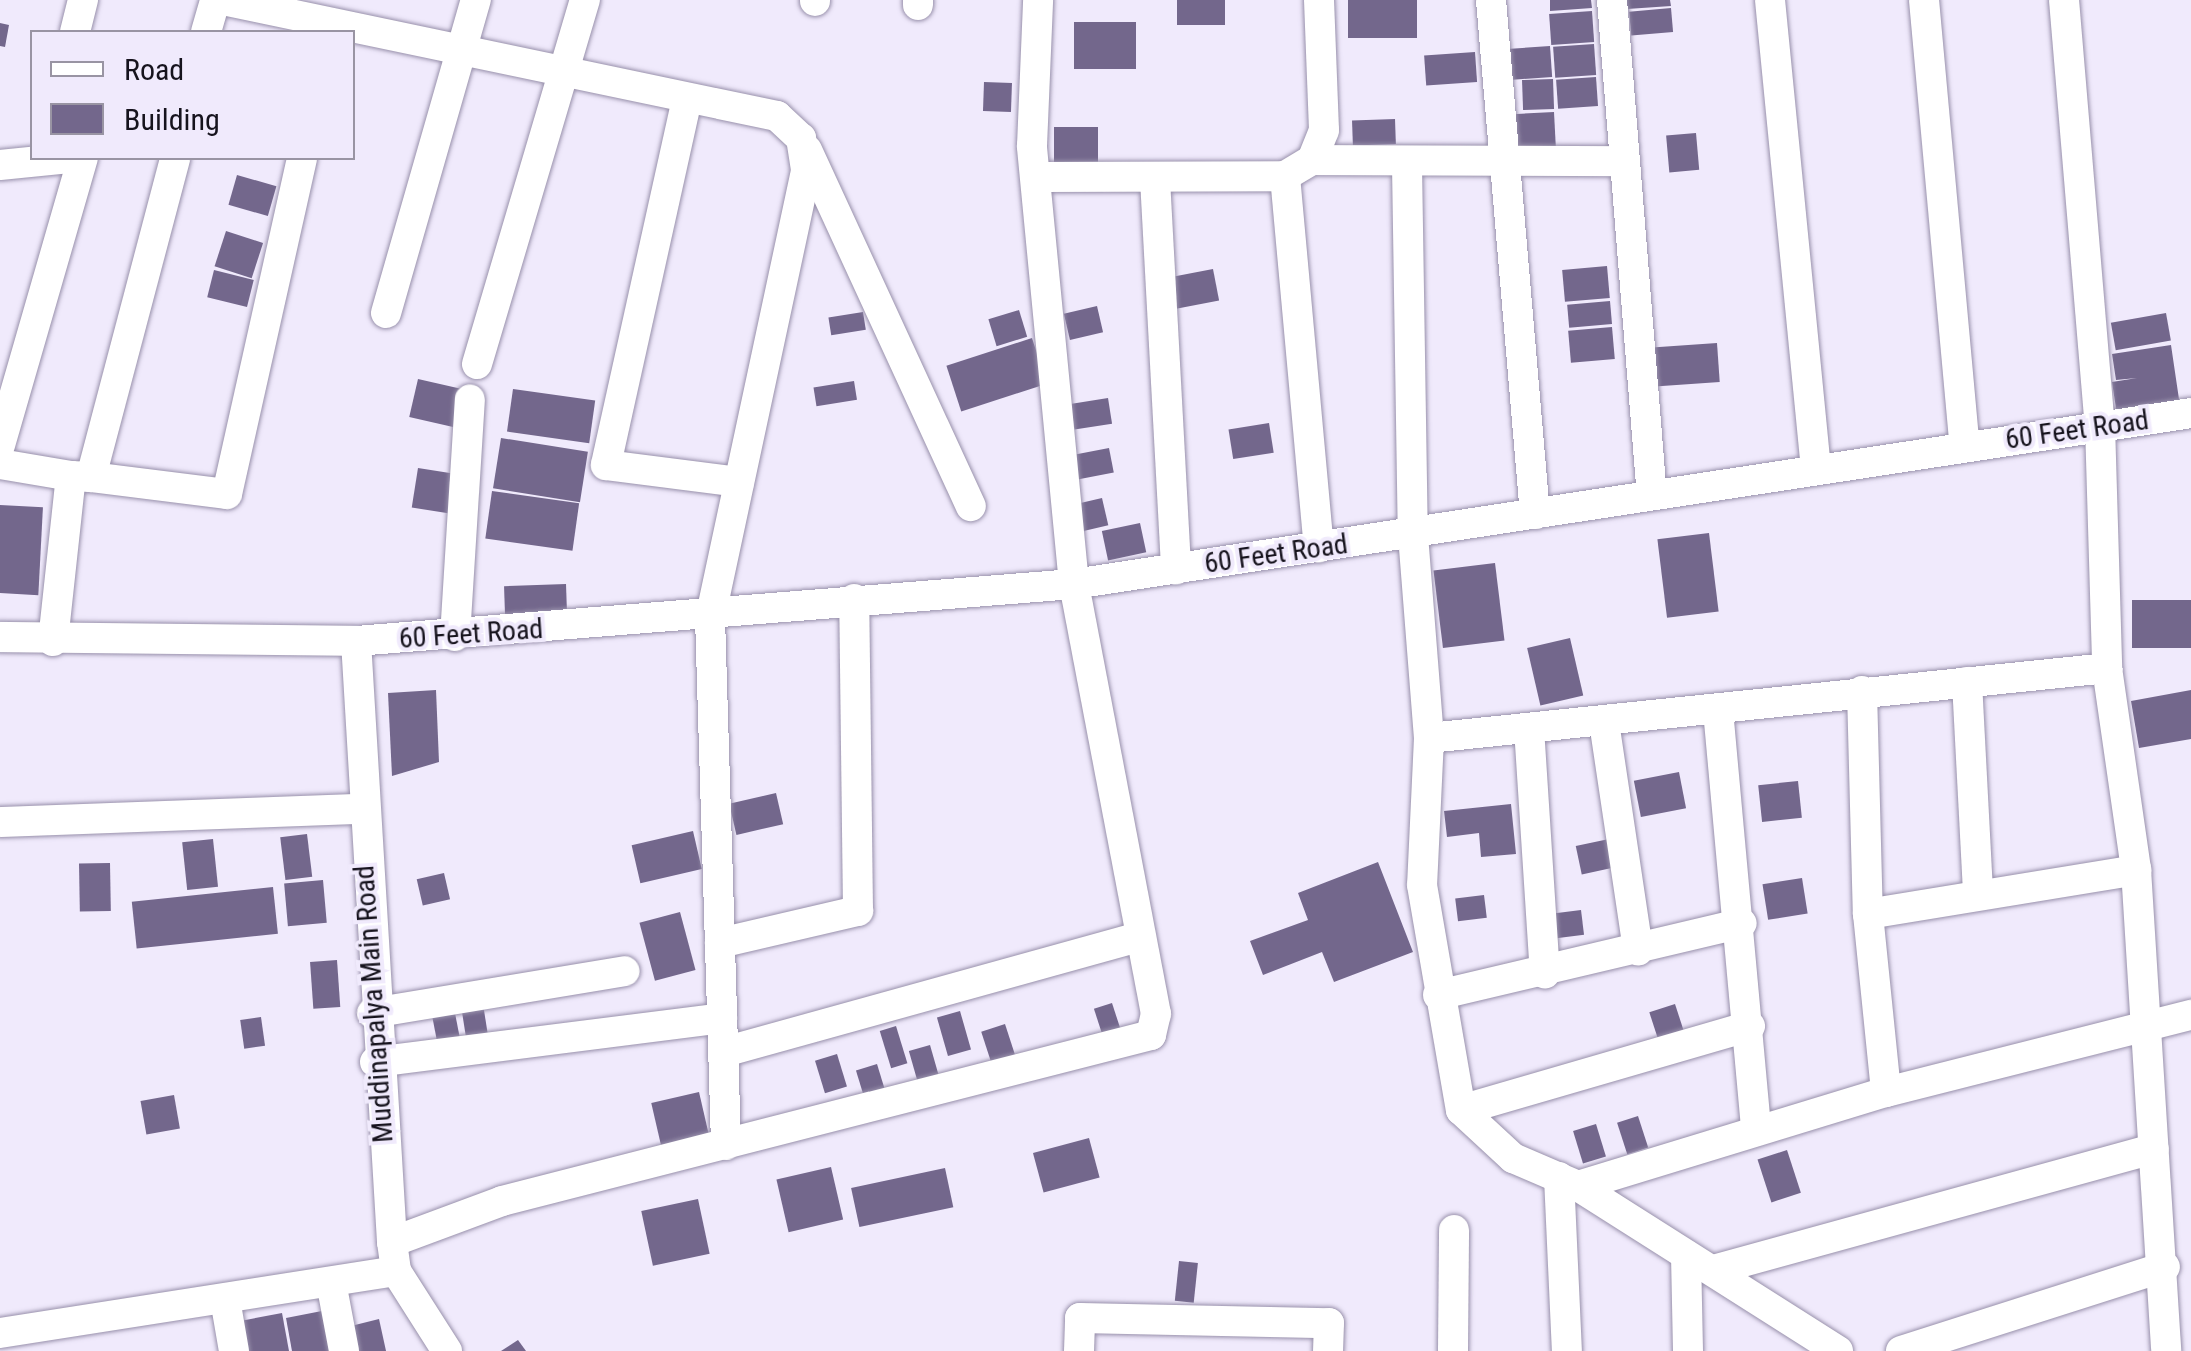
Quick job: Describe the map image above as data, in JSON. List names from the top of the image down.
{
  "streets": {
    "street": ["60 Feet Road", "Muddinapalya Main Road"]
  },
  "crossings": [
    ["60 Feet Road", "Muddinapalya Main Road"]
  ],
  "legend": ["Road", "Building"]
}
